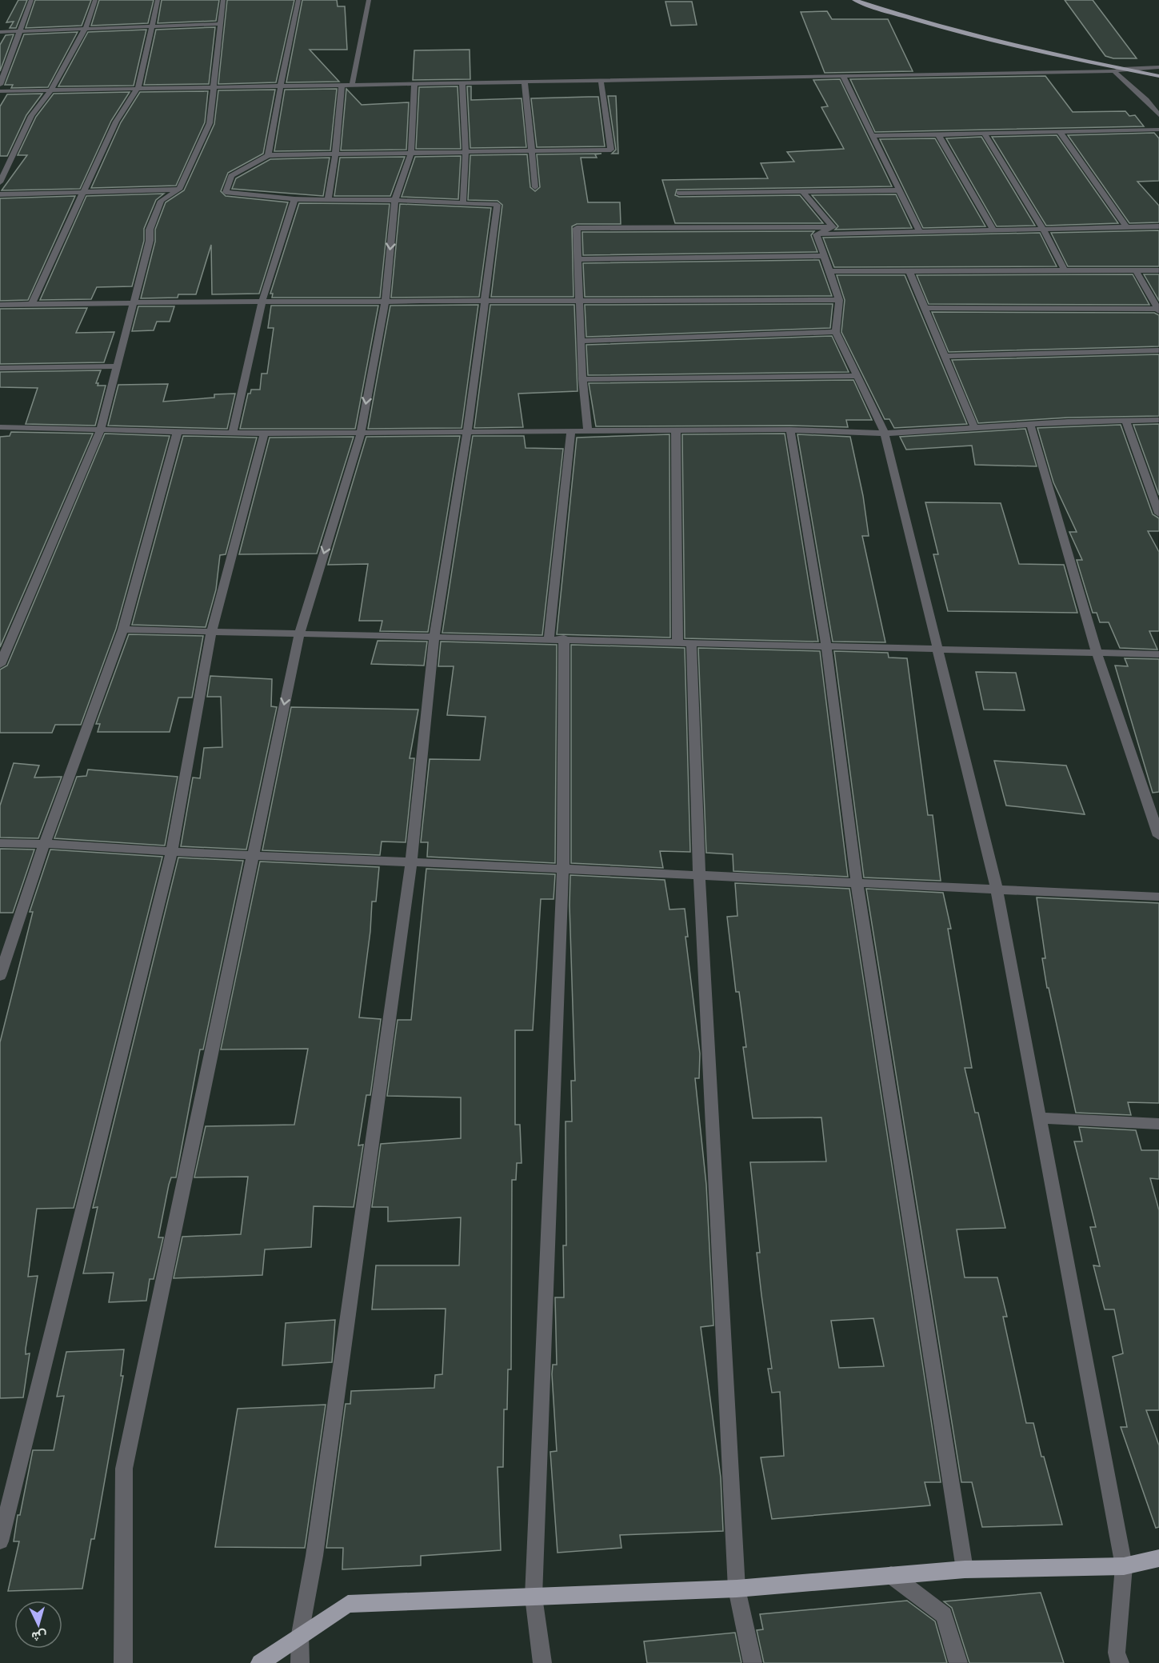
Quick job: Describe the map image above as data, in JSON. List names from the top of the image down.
{
  "north": "bottom"
}
